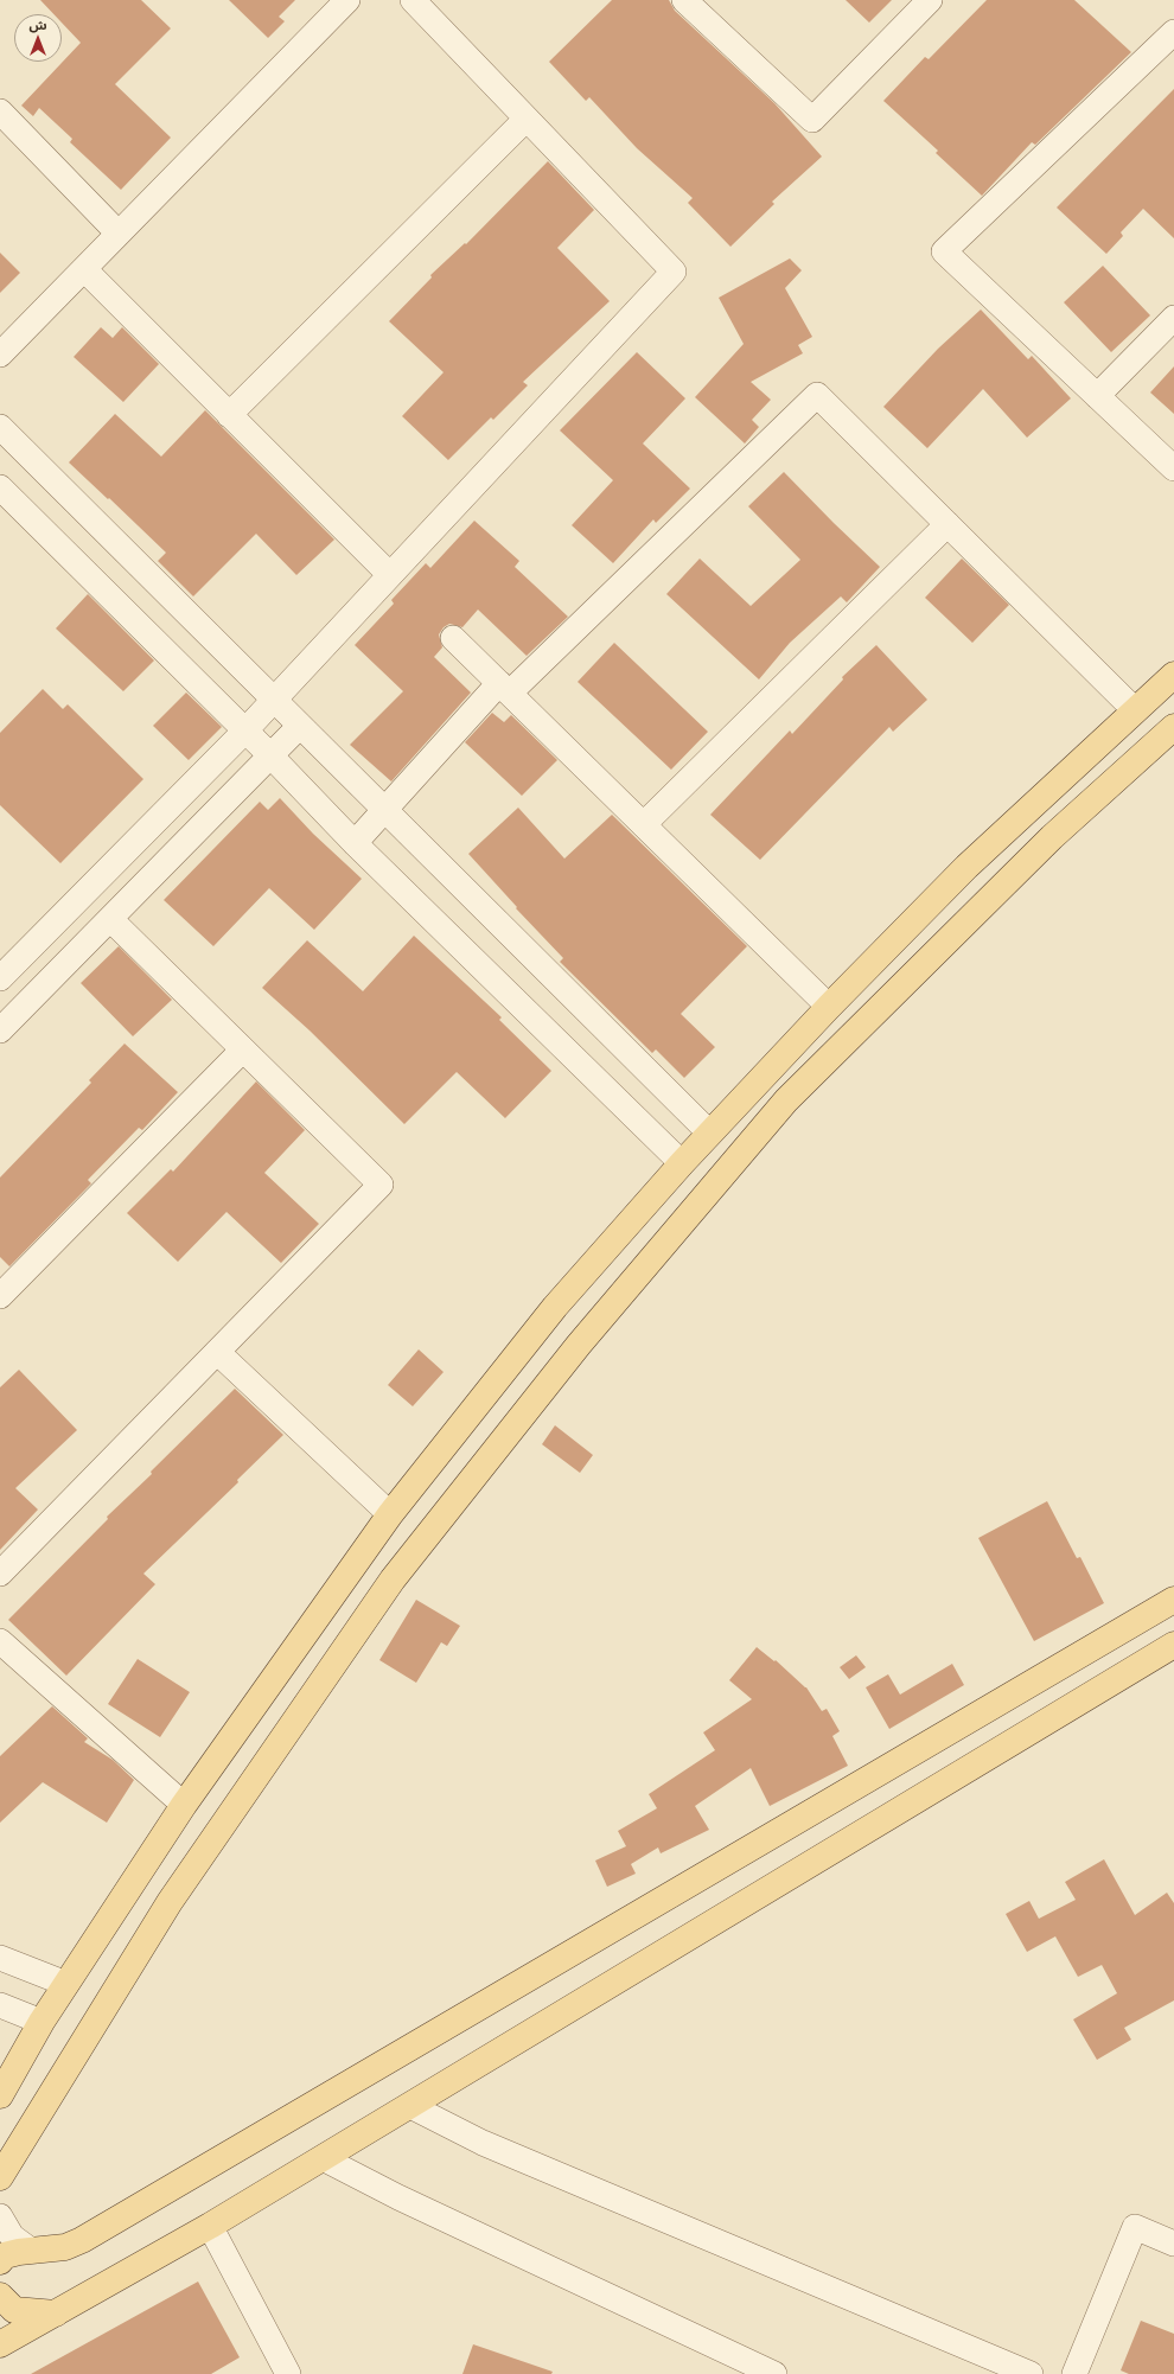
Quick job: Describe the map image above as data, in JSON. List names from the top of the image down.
{
  "north": "top"
}
